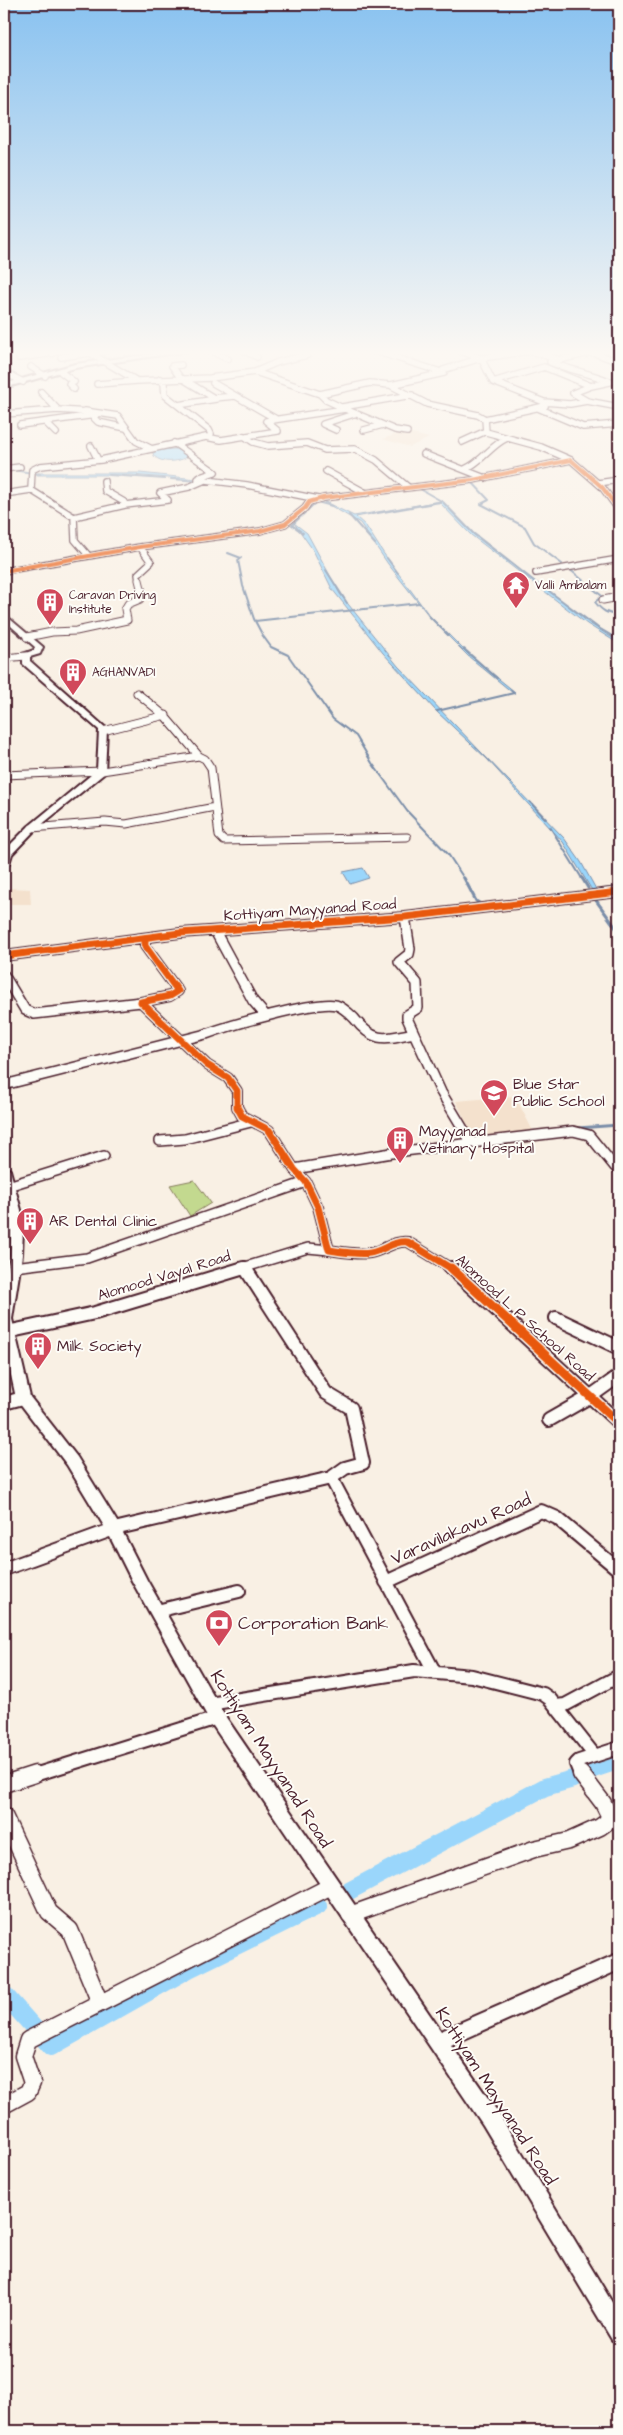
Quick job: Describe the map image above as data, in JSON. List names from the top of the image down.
{
  "streets": {
    "main road": ["Kottiyam Mayyanad Road"],
    "street": ["Alomood Vayal Road", "Alomood L P School Road", "Varavilakavu Road"]
  },
  "crossings": [
    ["Kottiyam Mayyanad Road", "Alomood Vayal Road"],
    ["Alomood Vayal Road", "Alomood L P School Road"]
  ],
  "places": {
    "temple": ["Valli Ambalam"],
    "building": [
      "Caravan Driving Institute",
      "AGHANVADI",
      "Mayyanad Vetinary Hospital",
      "AR Dental Clinic",
      "Milk Society"
    ],
    "school or university": ["Blue Star Public School"],
    "bank": ["Corporation Bank"]
  }
}
